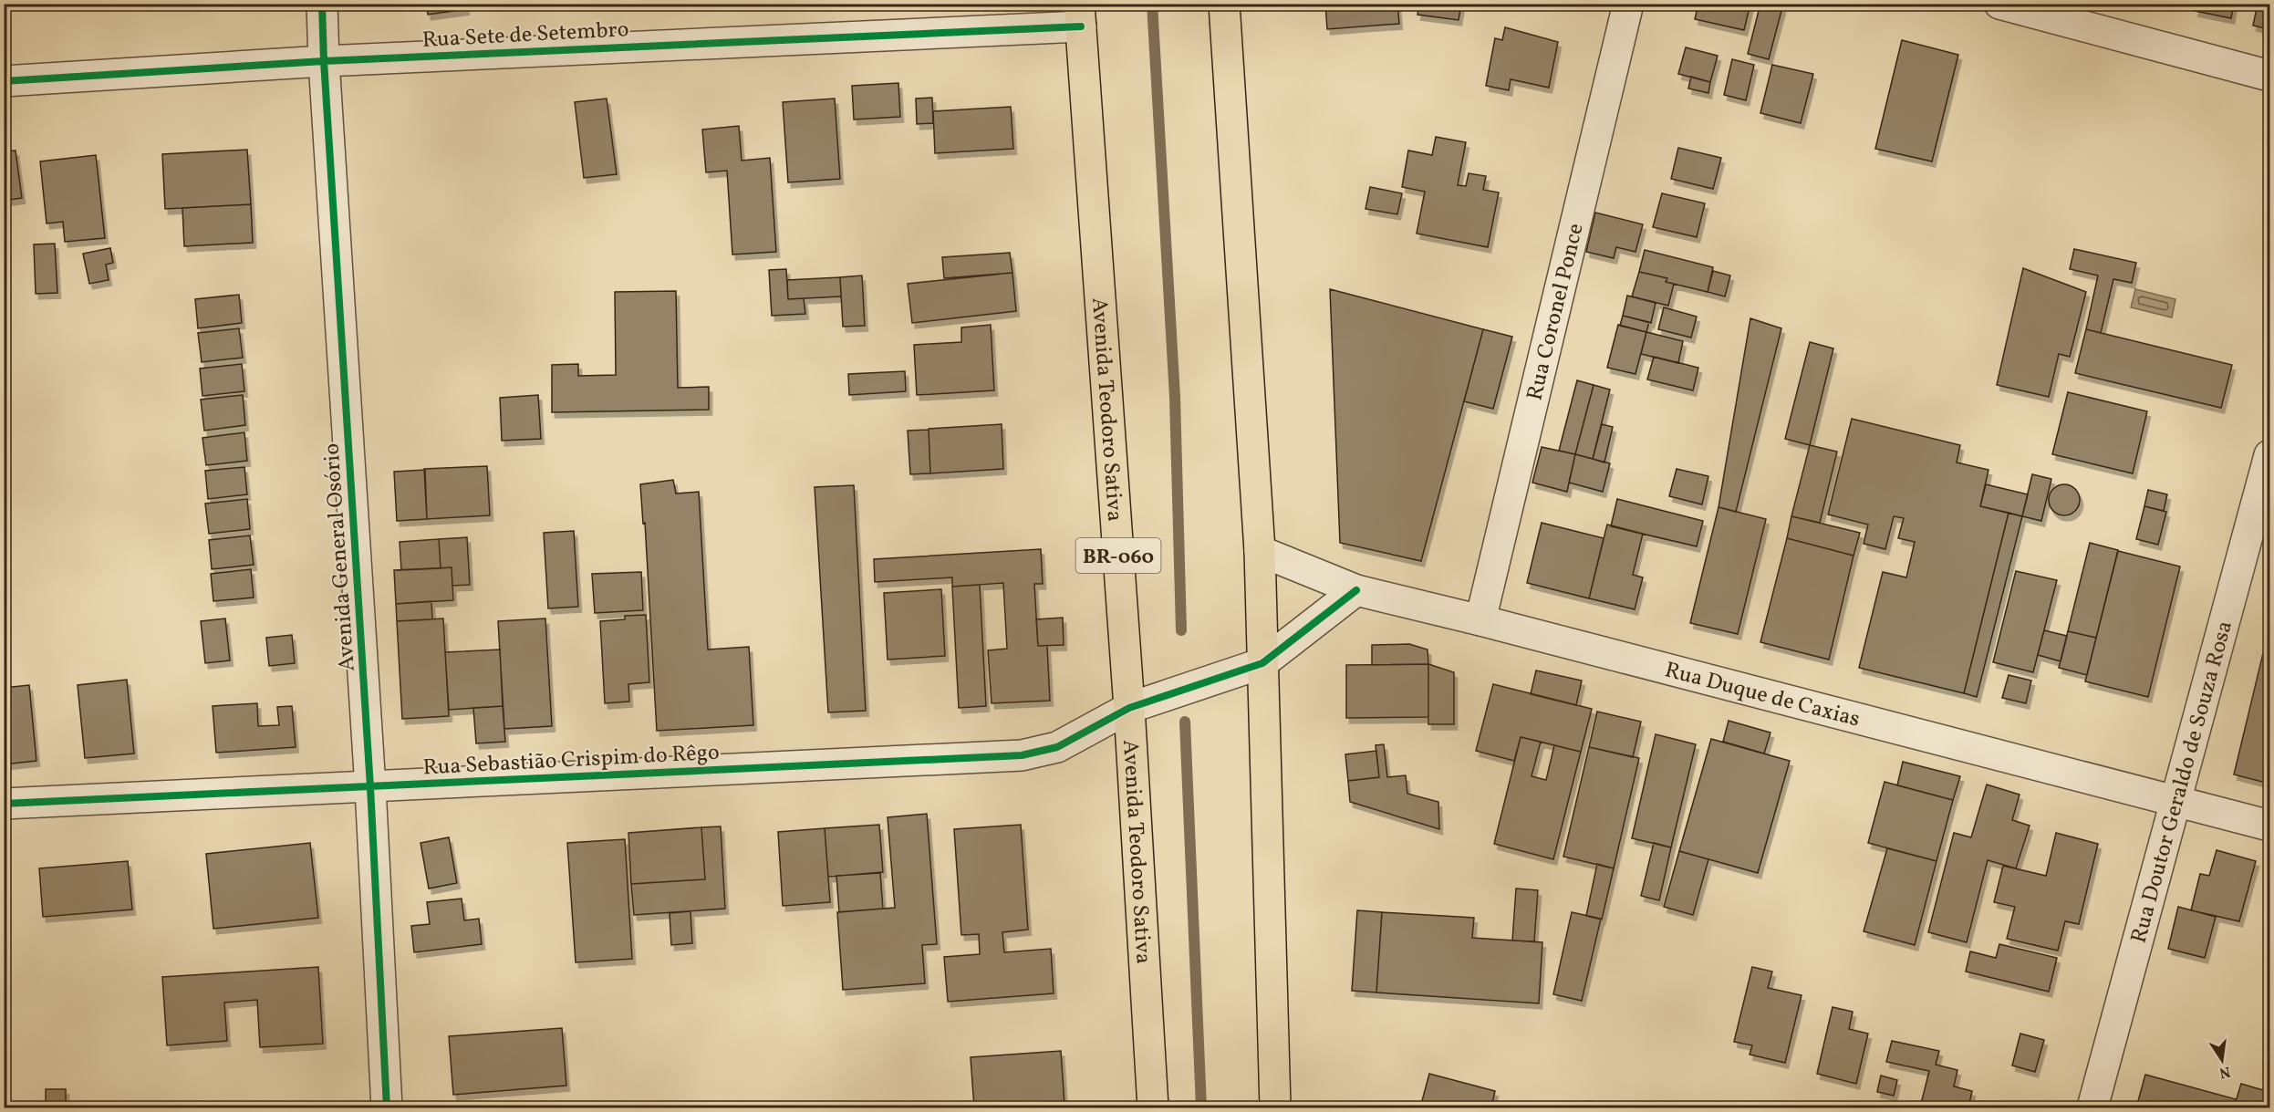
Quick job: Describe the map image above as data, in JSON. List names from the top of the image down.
{
  "streets": {
    "main road": ["Avenida Teodoro Sativa", "BR-060"],
    "street": [
      "Rua Sete de Setembro",
      "Rua Coronel Ponce",
      "Avenida General Osório",
      "Rua Duque de Caxias",
      "Rua Sebastião Crispim do Rêgo",
      "Rua Doutor Geraldo de Souza Rosa"
    ]
  },
  "crossings": [
    ["Rua Sete de Setembro", "Avenida Teodoro Sativa"],
    ["Rua Sete de Setembro", "Avenida General Osório"],
    ["Rua Coronel Ponce", "Rua Duque de Caxias"],
    ["Avenida Teodoro Sativa", "Rua Sebastião Crispim do Rêgo"],
    ["Avenida General Osório", "Rua Sebastião Crispim do Rêgo"],
    ["Rua Duque de Caxias", "Rua Sebastião Crispim do Rêgo"],
    ["Rua Duque de Caxias", "Rua Doutor Geraldo de Souza Rosa"]
  ],
  "north": "bottom"
}
